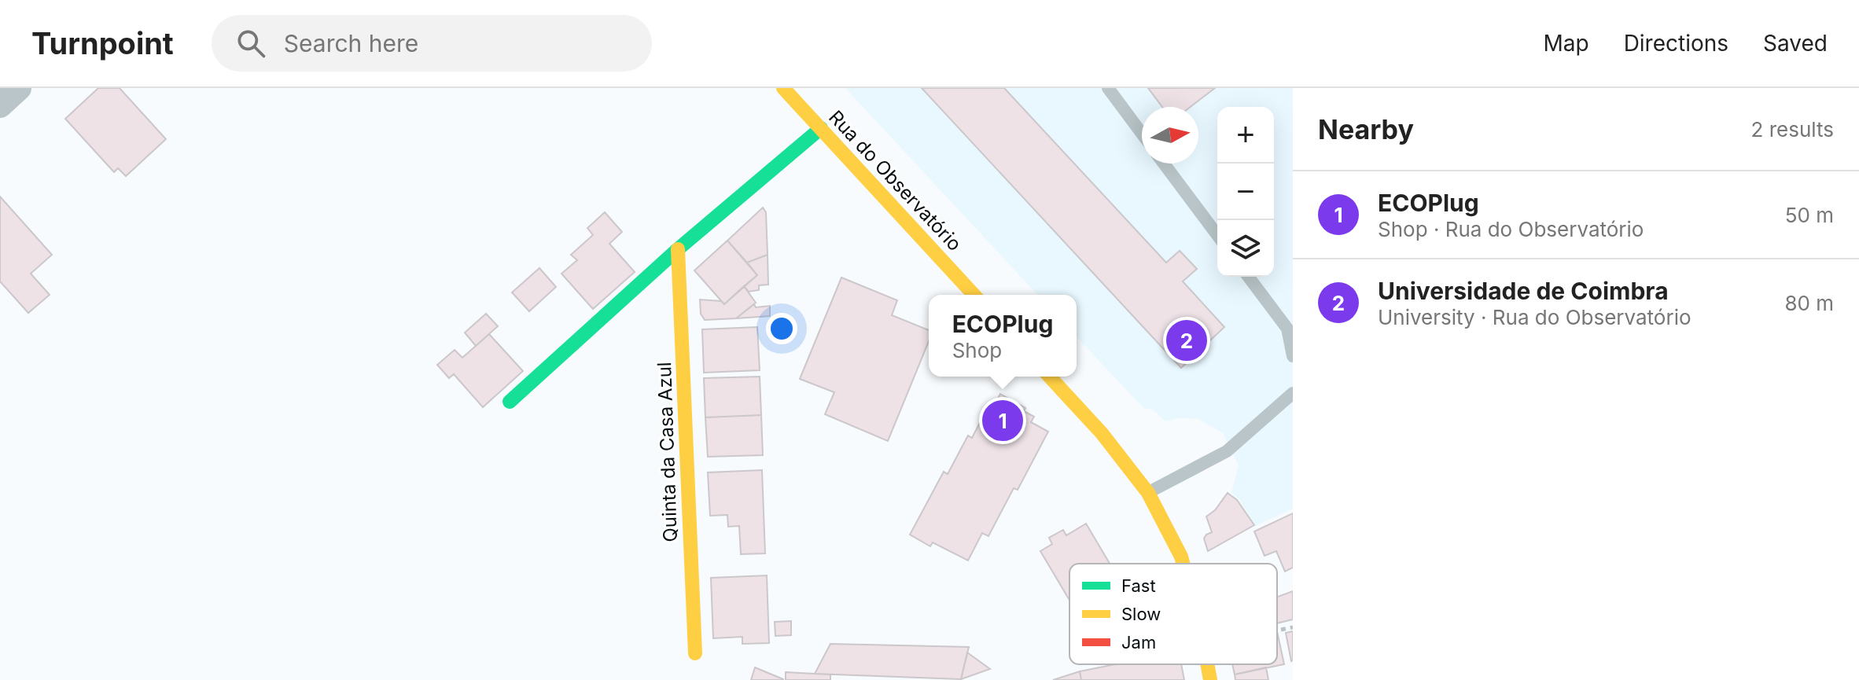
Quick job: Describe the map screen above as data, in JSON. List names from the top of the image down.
{
  "streets": {
    "street": ["Rua do Observatório", "Quinta da Casa Azul"]
  },
  "legend": ["Fast", "Slow", "Jam"],
  "north": "right",
  "page": {
    "header": "Turnpoint",
    "search": "Search here",
    "nav": ["Map", "Directions", "Saved"],
    "heading": ["Nearby", "2 results"],
    "map_buttons": ["+", "−"],
    "list": [
      {
        "mark": "1",
        "name": "ECOPlug",
        "note": "Shop · Rua do Observatório",
        "value": "50 m"
      },
      {
        "mark": "2",
        "name": "Universidade de Coimbra",
        "note": "University · Rua do Observatório",
        "value": "80 m"
      }
    ],
    "popup": ["ECOPlug", "Shop"],
    "pins": ["2", "1"]
  }
}
